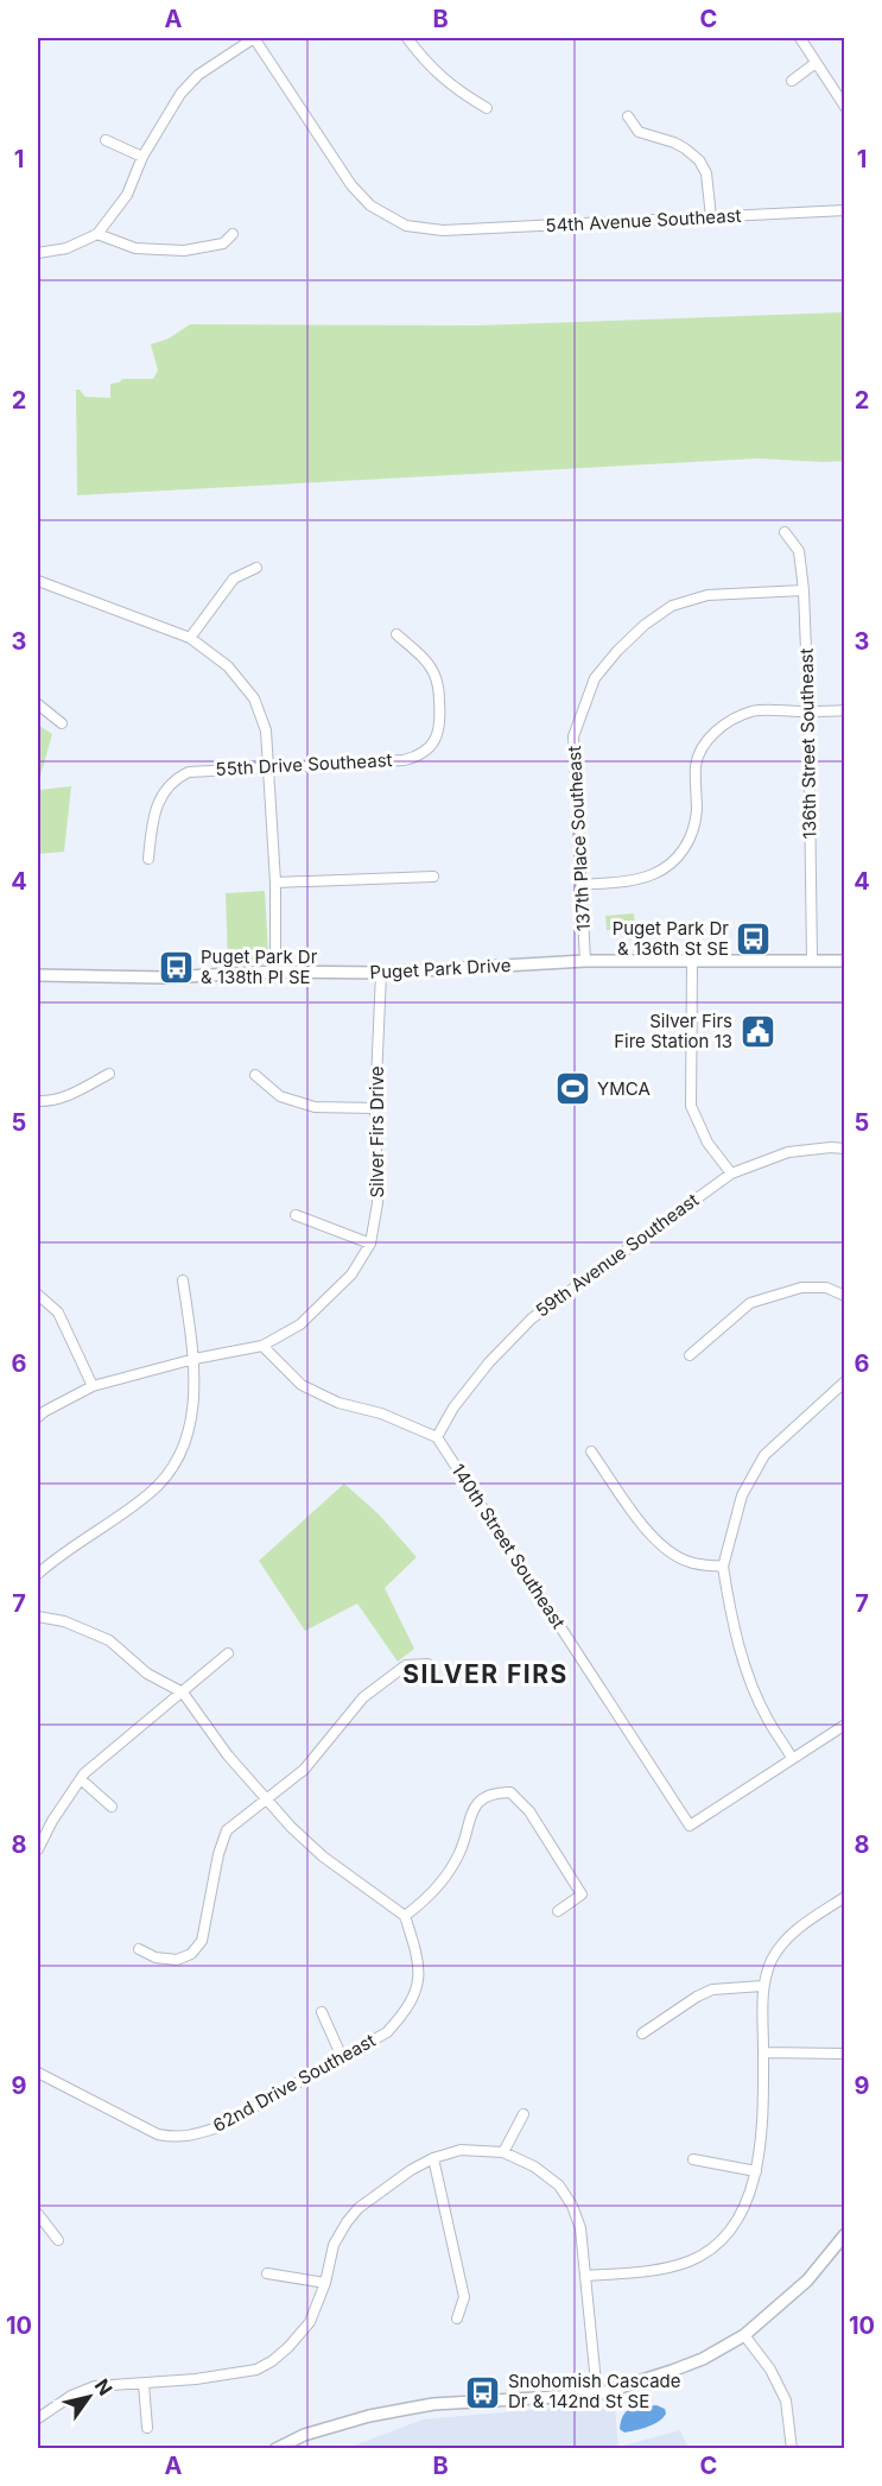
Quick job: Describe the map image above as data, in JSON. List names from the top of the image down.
{
  "streets": {
    "street": [
      "54th Avenue Southeast",
      "136th Street Southeast",
      "55th Drive Southeast",
      "137th Place Southeast",
      "Puget Park Drive",
      "Silver Firs Drive",
      "59th Avenue Southeast",
      "140th Street Southeast",
      "62nd Drive Southeast"
    ]
  },
  "crossings": [
    ["136th Street Southeast", "137th Place Southeast"],
    ["136th Street Southeast", "Puget Park Drive"],
    ["137th Place Southeast", "Puget Park Drive"],
    ["Puget Park Drive", "Silver Firs Drive"],
    ["59th Avenue Southeast", "140th Street Southeast"]
  ],
  "districts": ["SILVER FIRS"],
  "places": {
    "bus stop": ["Puget Park Dr & 136th St SE", "Puget Park Dr & 138th Pl SE", "Snohomish Cascade Dr & 142nd St SE"],
    "public building": ["Silver Firs Fire Station 13"],
    "sports": ["YMCA"]
  },
  "north": "top right",
  "grid": {
    "columns": ["A", "B", "C"],
    "rows": [
      "1",
      "2",
      "3",
      "4",
      "5",
      "6",
      "7",
      "8",
      "9",
      "10"
    ]
  }
}
